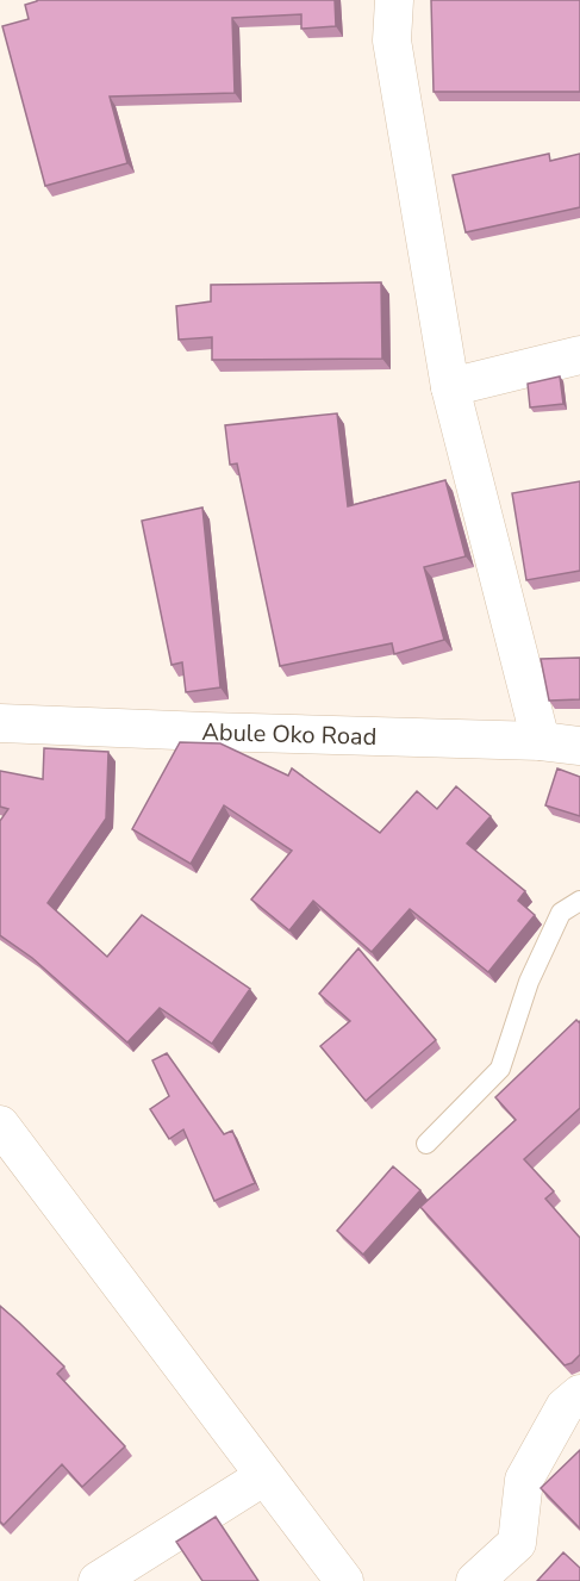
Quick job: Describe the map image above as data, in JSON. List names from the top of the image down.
{
  "streets": {
    "street": ["Abule Oko Road"]
  }
}
